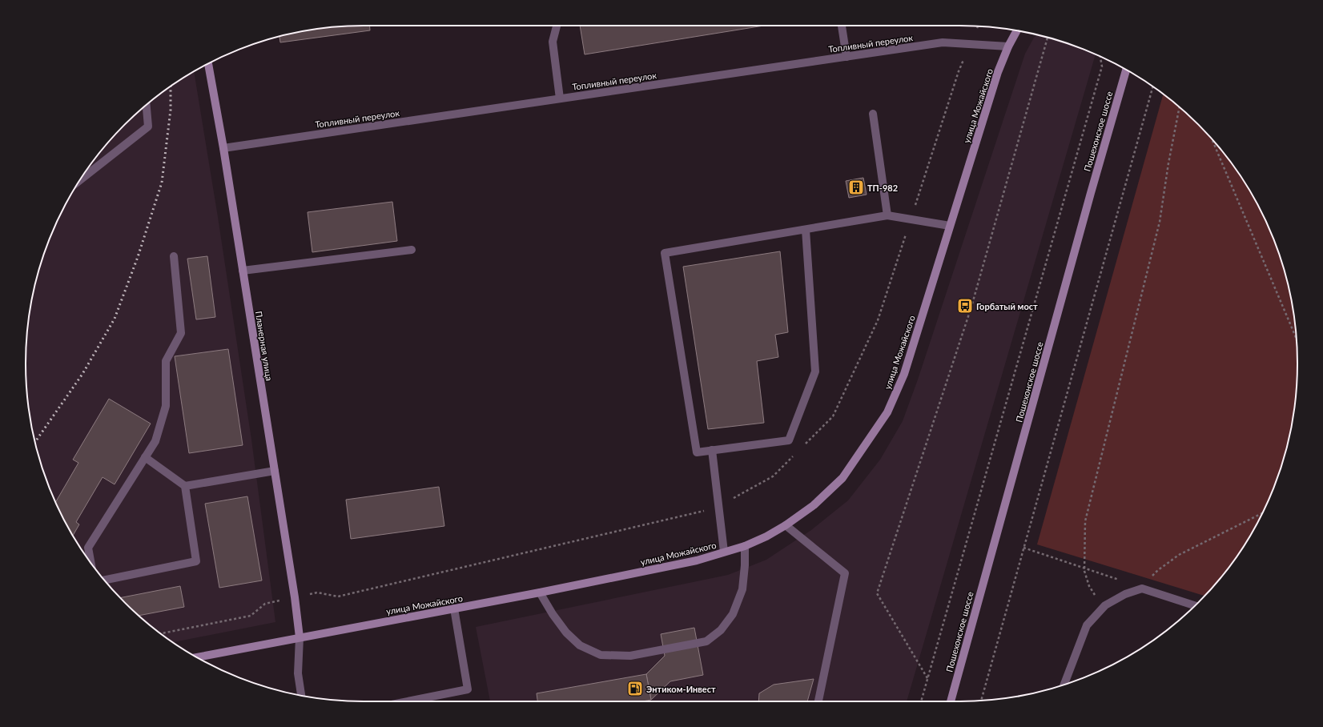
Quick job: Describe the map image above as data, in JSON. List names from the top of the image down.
{
  "streets": {
    "main road": ["улица Можайского", "Пошехонское шоссе", "Планерная улица"],
    "street": ["Топливный переулок"]
  },
  "crossings": [
    ["Топливный переулок", "улица Можайского"],
    ["Топливный переулок", "Планерная улица"],
    ["улица Можайского", "Планерная улица"]
  ],
  "places": {
    "building": ["ТП-982"],
    "bus stop": ["Горбатый мост"],
    "fuel station": ["Энтиком-Инвест"]
  }
}
